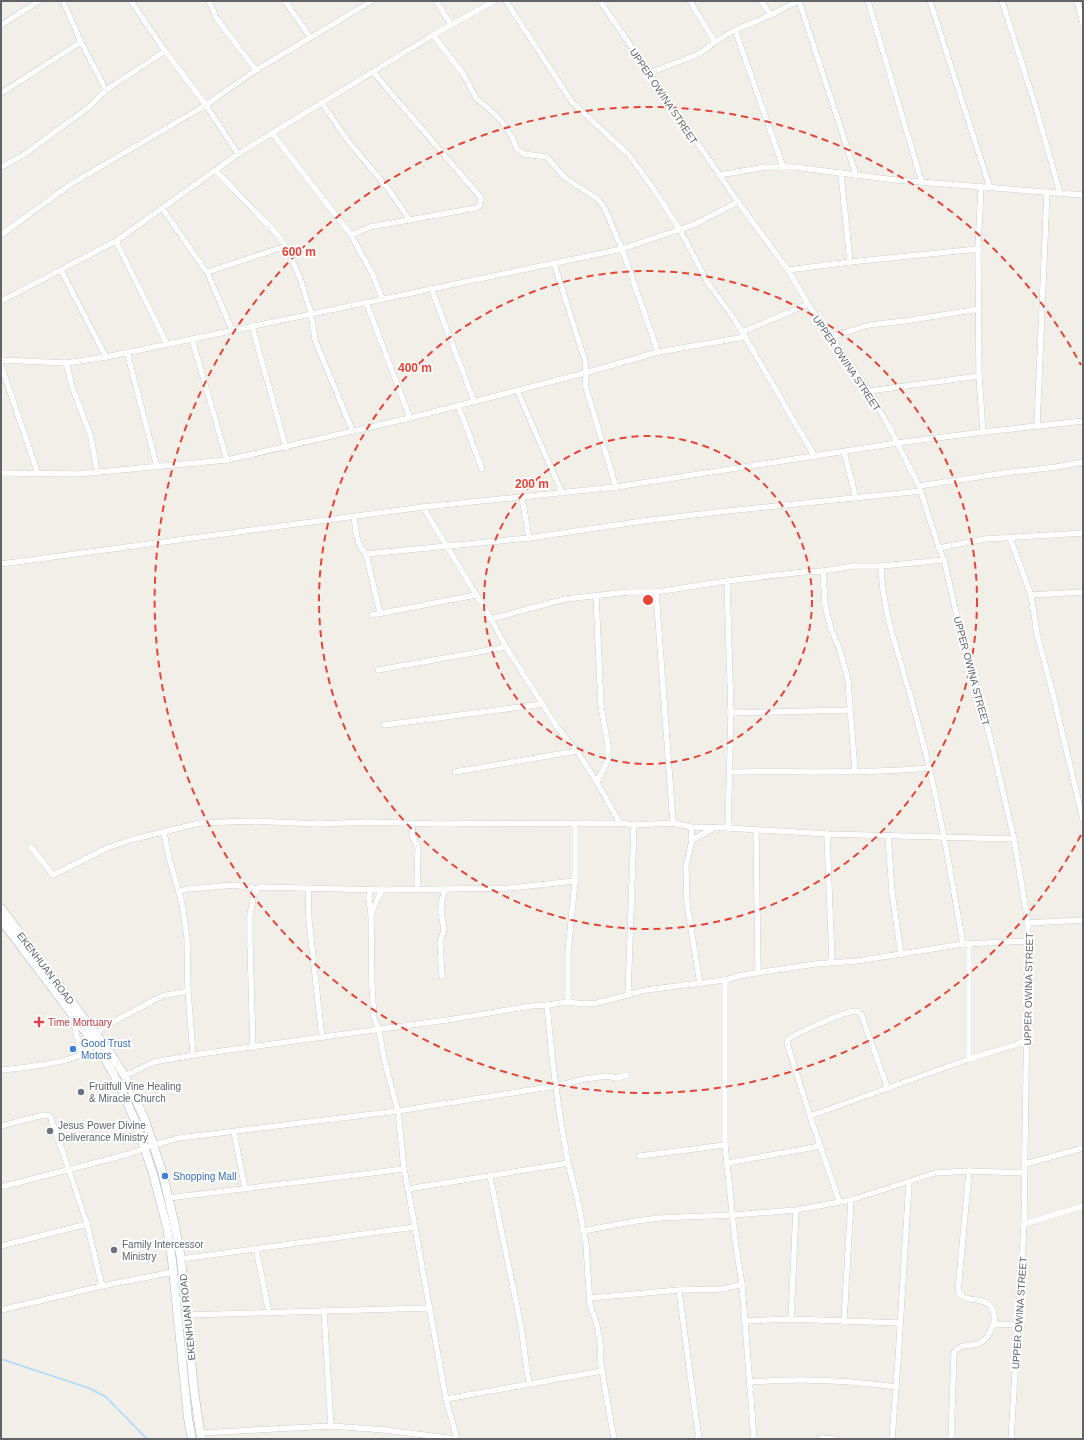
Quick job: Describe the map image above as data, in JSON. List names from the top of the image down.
{
  "streets": {
    "main road": ["EKENHUAN ROAD"],
    "street": ["UPPER OWINA STREET"]
  },
  "places": {
    "health": ["Time Mortuary"],
    "other": [
      "Good Trust Motors",
      "Fruitfull Vine Healing & Miracle Church",
      "Jesus Power Divine Deliverance Ministry",
      "Shopping Mall",
      "Family Intercessor Ministry"
    ]
  },
  "rings": ["600 m", "400 m", "200 m"]
}
